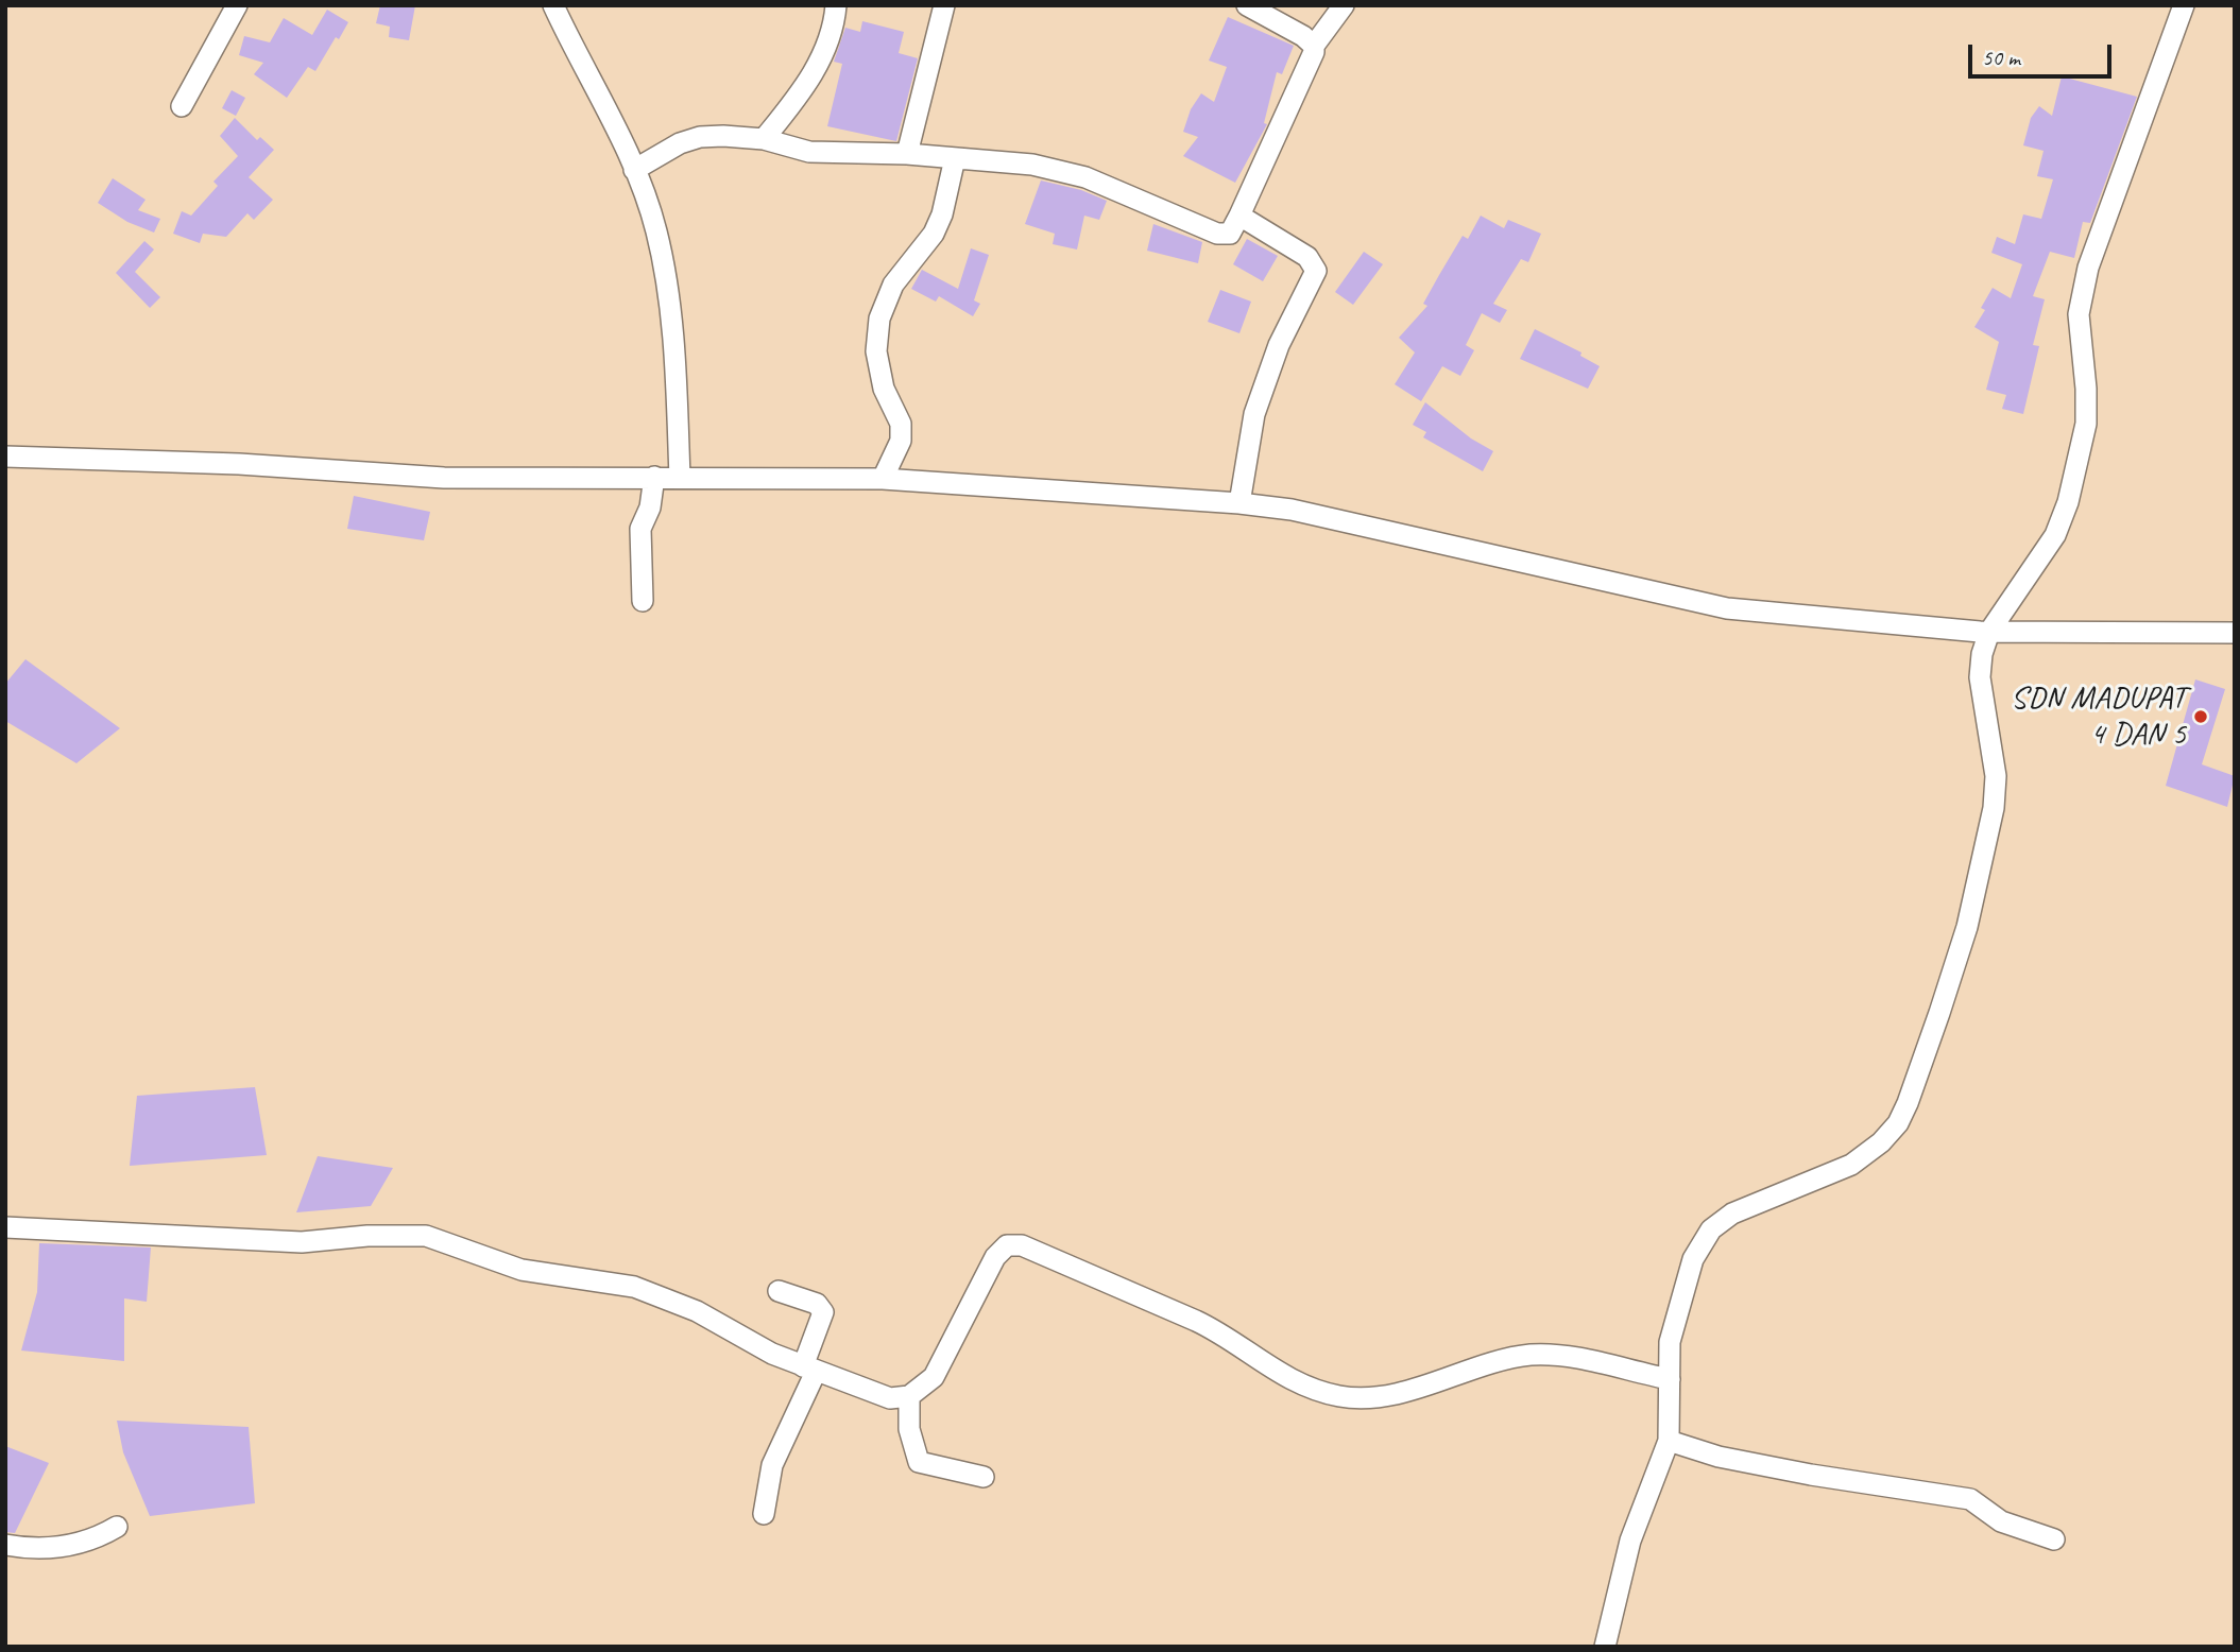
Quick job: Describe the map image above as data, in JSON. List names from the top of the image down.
{
  "places": ["SDN MADUPAT 4 DAN 5"],
  "scale_bar": "50 m"
}
